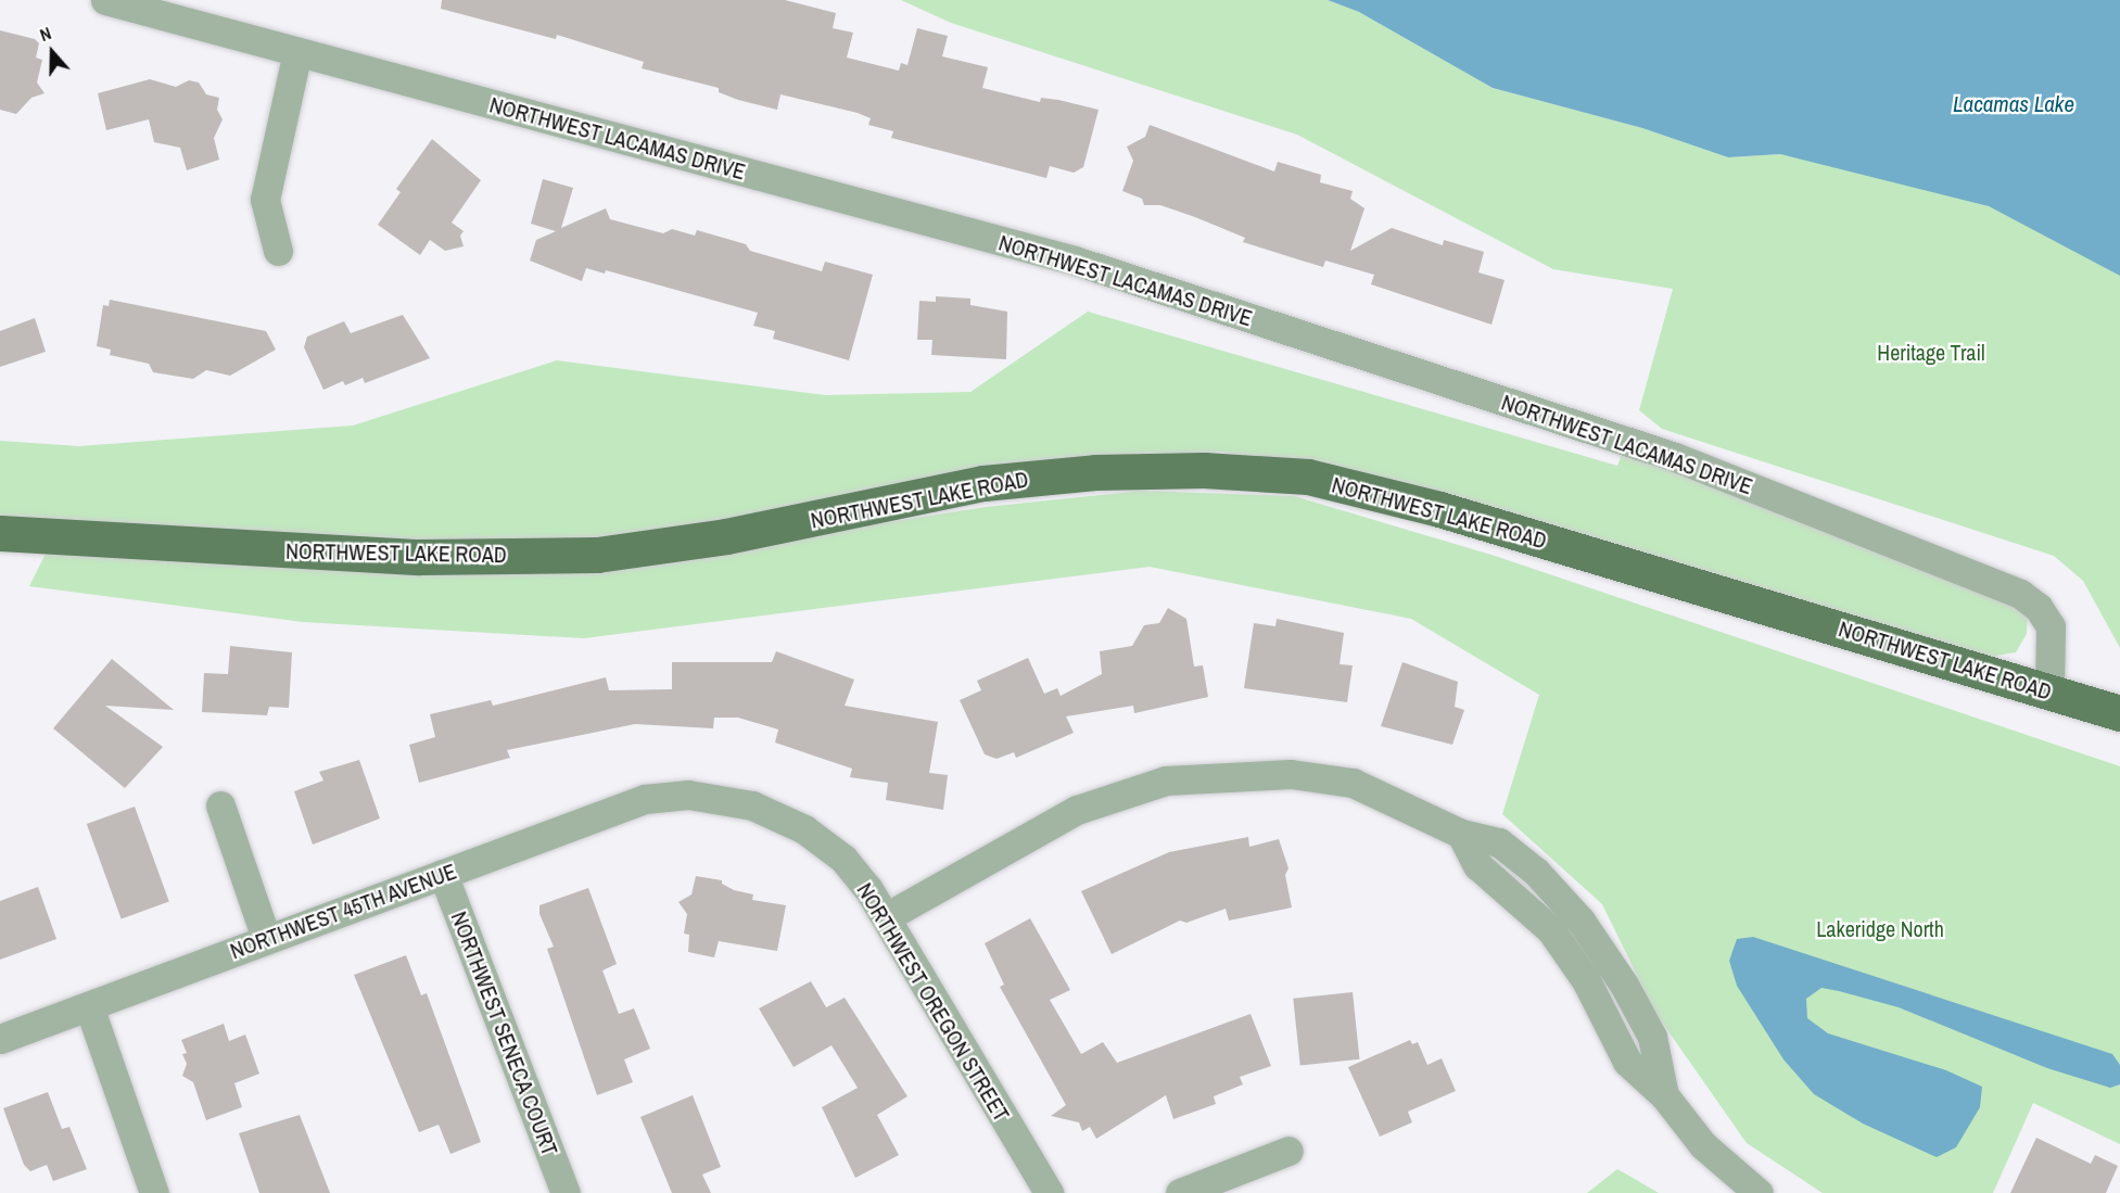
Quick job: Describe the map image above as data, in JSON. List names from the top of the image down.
{
  "streets": {
    "main road": ["NORTHWEST LAKE ROAD"],
    "street": [
      "NORTHWEST LACAMAS DRIVE",
      "NORTHWEST 45TH AVENUE",
      "NORTHWEST OREGON STREET",
      "NORTHWEST SENECA COURT"
    ]
  },
  "crossings": [
    ["NORTHWEST LACAMAS DRIVE", "NORTHWEST LAKE ROAD"],
    ["NORTHWEST 45TH AVENUE", "NORTHWEST OREGON STREET"],
    ["NORTHWEST 45TH AVENUE", "NORTHWEST SENECA COURT"]
  ],
  "water": ["Lacamas Lake"],
  "parks": ["Heritage Trail", "Lakeridge North"],
  "north": "top"
}
